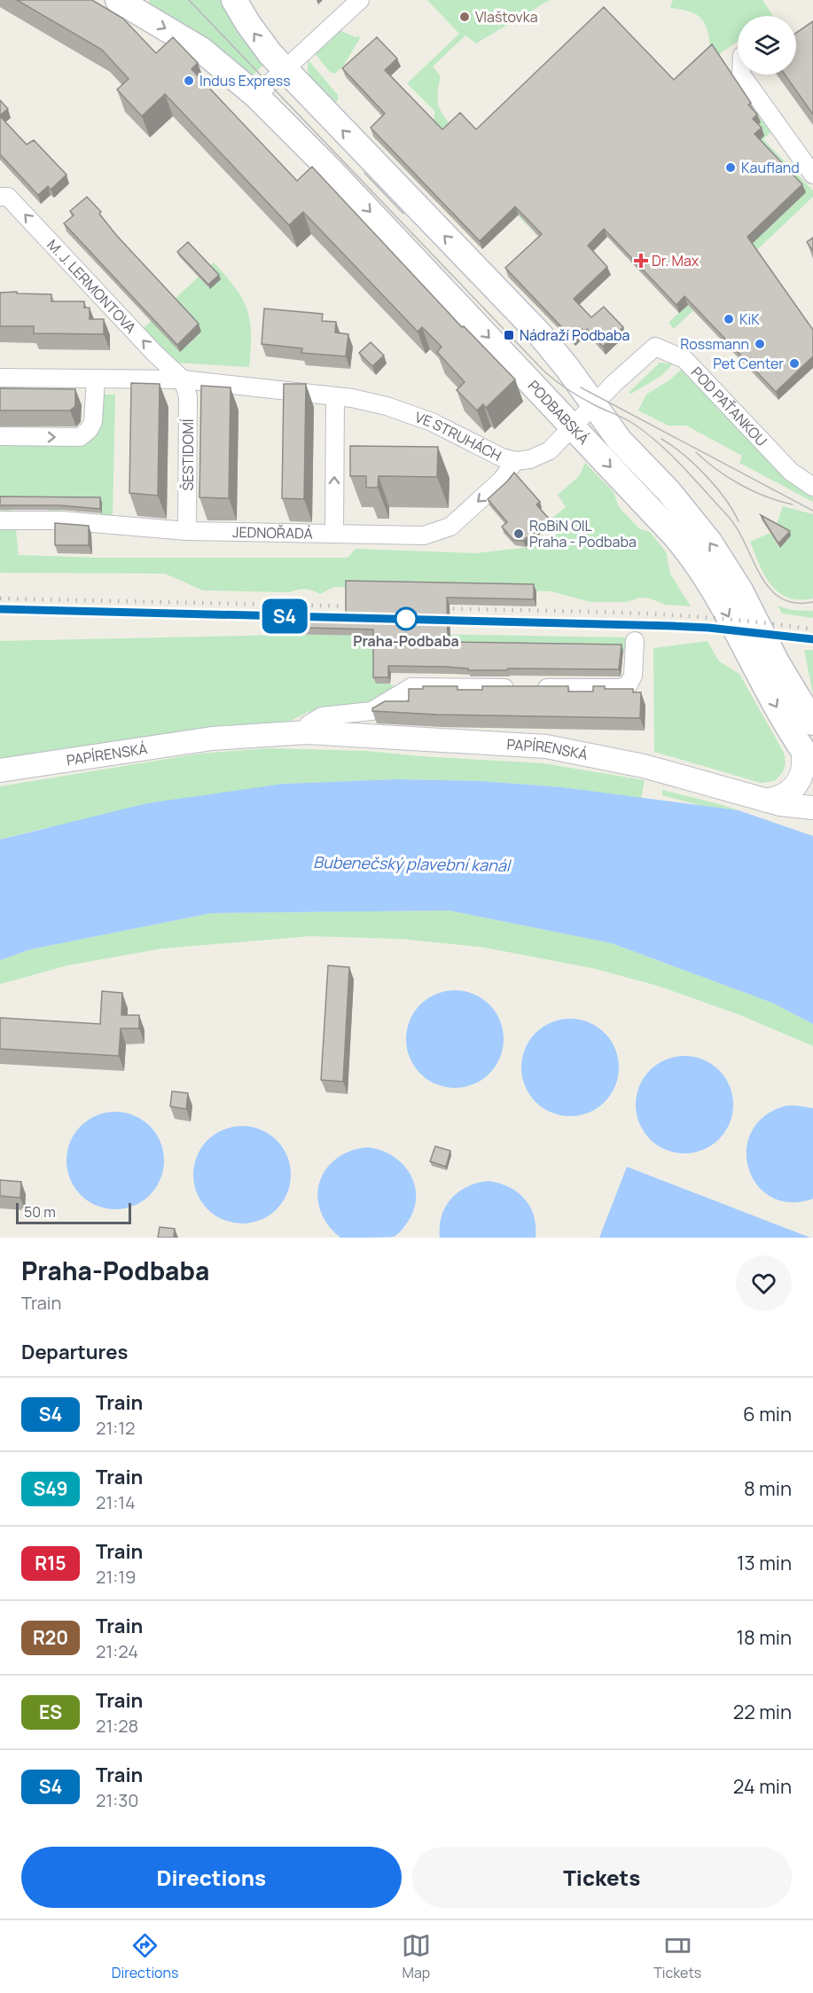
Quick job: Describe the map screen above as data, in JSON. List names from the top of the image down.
{
  "streets": {
    "main road": ["PODBABSKÁ"],
    "street": [
      "M. J. LERMONTOVA",
      "POD PAŤANKOU",
      "VE STRUHÁCH",
      "ŠESTIDOMÍ",
      "JEDNOŘADÁ",
      "PAPÍRENSKÁ"
    ]
  },
  "crossings": [
    ["M. J. LERMONTOVA", "VE STRUHÁCH"],
    ["M. J. LERMONTOVA", "ŠESTIDOMÍ"],
    ["POD PAŤANKOU", "PODBABSKÁ"],
    ["POD PAŤANKOU", "VE STRUHÁCH"],
    ["PODBABSKÁ", "VE STRUHÁCH"],
    ["VE STRUHÁCH", "ŠESTIDOMÍ"],
    ["VE STRUHÁCH", "JEDNOŘADÁ"],
    ["ŠESTIDOMÍ", "JEDNOŘADÁ"]
  ],
  "one_way": ["M. J. LERMONTOVA"],
  "water": ["Bubenečský plavební kanál"],
  "places": {
    "other": [
      "Vlaštovka",
      "Indus Express",
      "Kaufland",
      "KiK",
      "Rossmann",
      "Pet Center",
      "RoBiN OIL Praha - Podbaba",
      "Praha-Podbaba"
    ],
    "health": ["Dr. Max"],
    "transit": ["Nádraží Podbaba"]
  },
  "scale_bar": "50 m",
  "page": {
    "on_map": "S4",
    "scale": "50 m",
    "heading": [
      ["Praha-Podbaba", "Train"],
      "Departures"
    ],
    "list": [
      {
        "mark": "S4",
        "name": "Train",
        "note": "21:12",
        "value": "6 min"
      },
      {
        "mark": "S49",
        "name": "Train",
        "note": "21:14",
        "value": "8 min"
      },
      {
        "mark": "R15",
        "name": "Train",
        "note": "21:19",
        "value": "13 min"
      },
      {
        "mark": "R20",
        "name": "Train",
        "note": "21:24",
        "value": "18 min"
      },
      {
        "mark": "ES",
        "name": "Train",
        "note": "21:28",
        "value": "22 min"
      },
      {
        "mark": "S4",
        "name": "Train",
        "note": "21:30",
        "value": "24 min"
      }
    ],
    "buttons": ["Directions", "Tickets"],
    "tabs": ["Directions", "Map", "Tickets"]
  }
}
